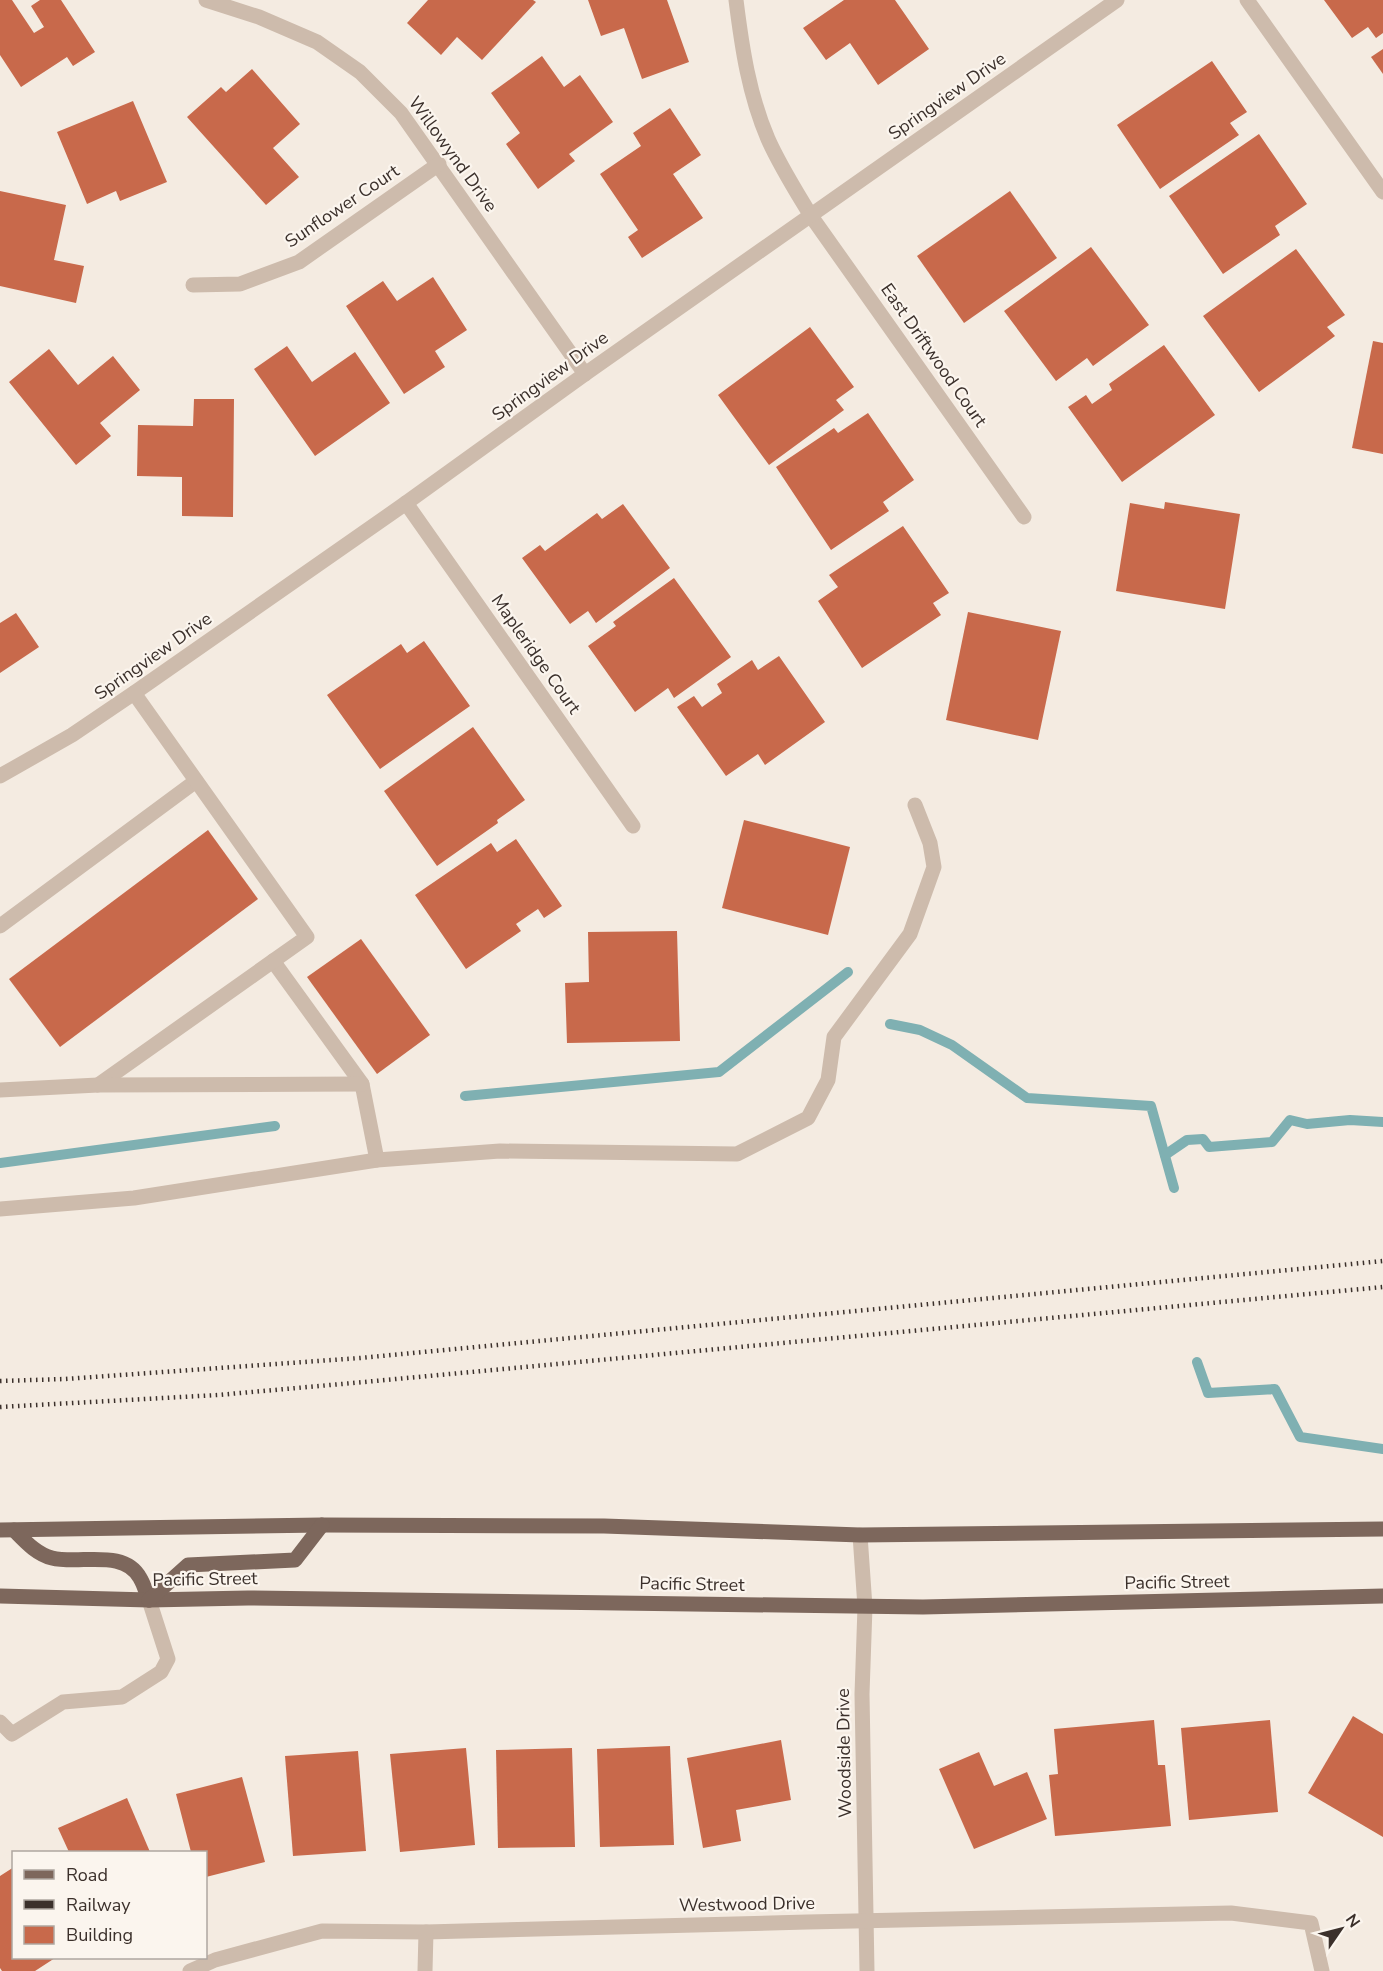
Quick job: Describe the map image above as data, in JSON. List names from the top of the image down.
{
  "streets": {
    "main road": ["Pacific Street"],
    "street": [
      "Springview Drive",
      "Willowynd Drive",
      "Sunflower Court",
      "East Driftwood Court",
      "Mapleridge Court",
      "Woodside Drive",
      "Westwood Drive"
    ]
  },
  "crossings": [
    ["Springview Drive", "Willowynd Drive"],
    ["Springview Drive", "East Driftwood Court"],
    ["Springview Drive", "Mapleridge Court"],
    ["Willowynd Drive", "Sunflower Court"],
    ["Pacific Street", "Woodside Drive"],
    ["Woodside Drive", "Westwood Drive"]
  ],
  "legend": ["Road", "Railway", "Building"],
  "north": "top right"
}
